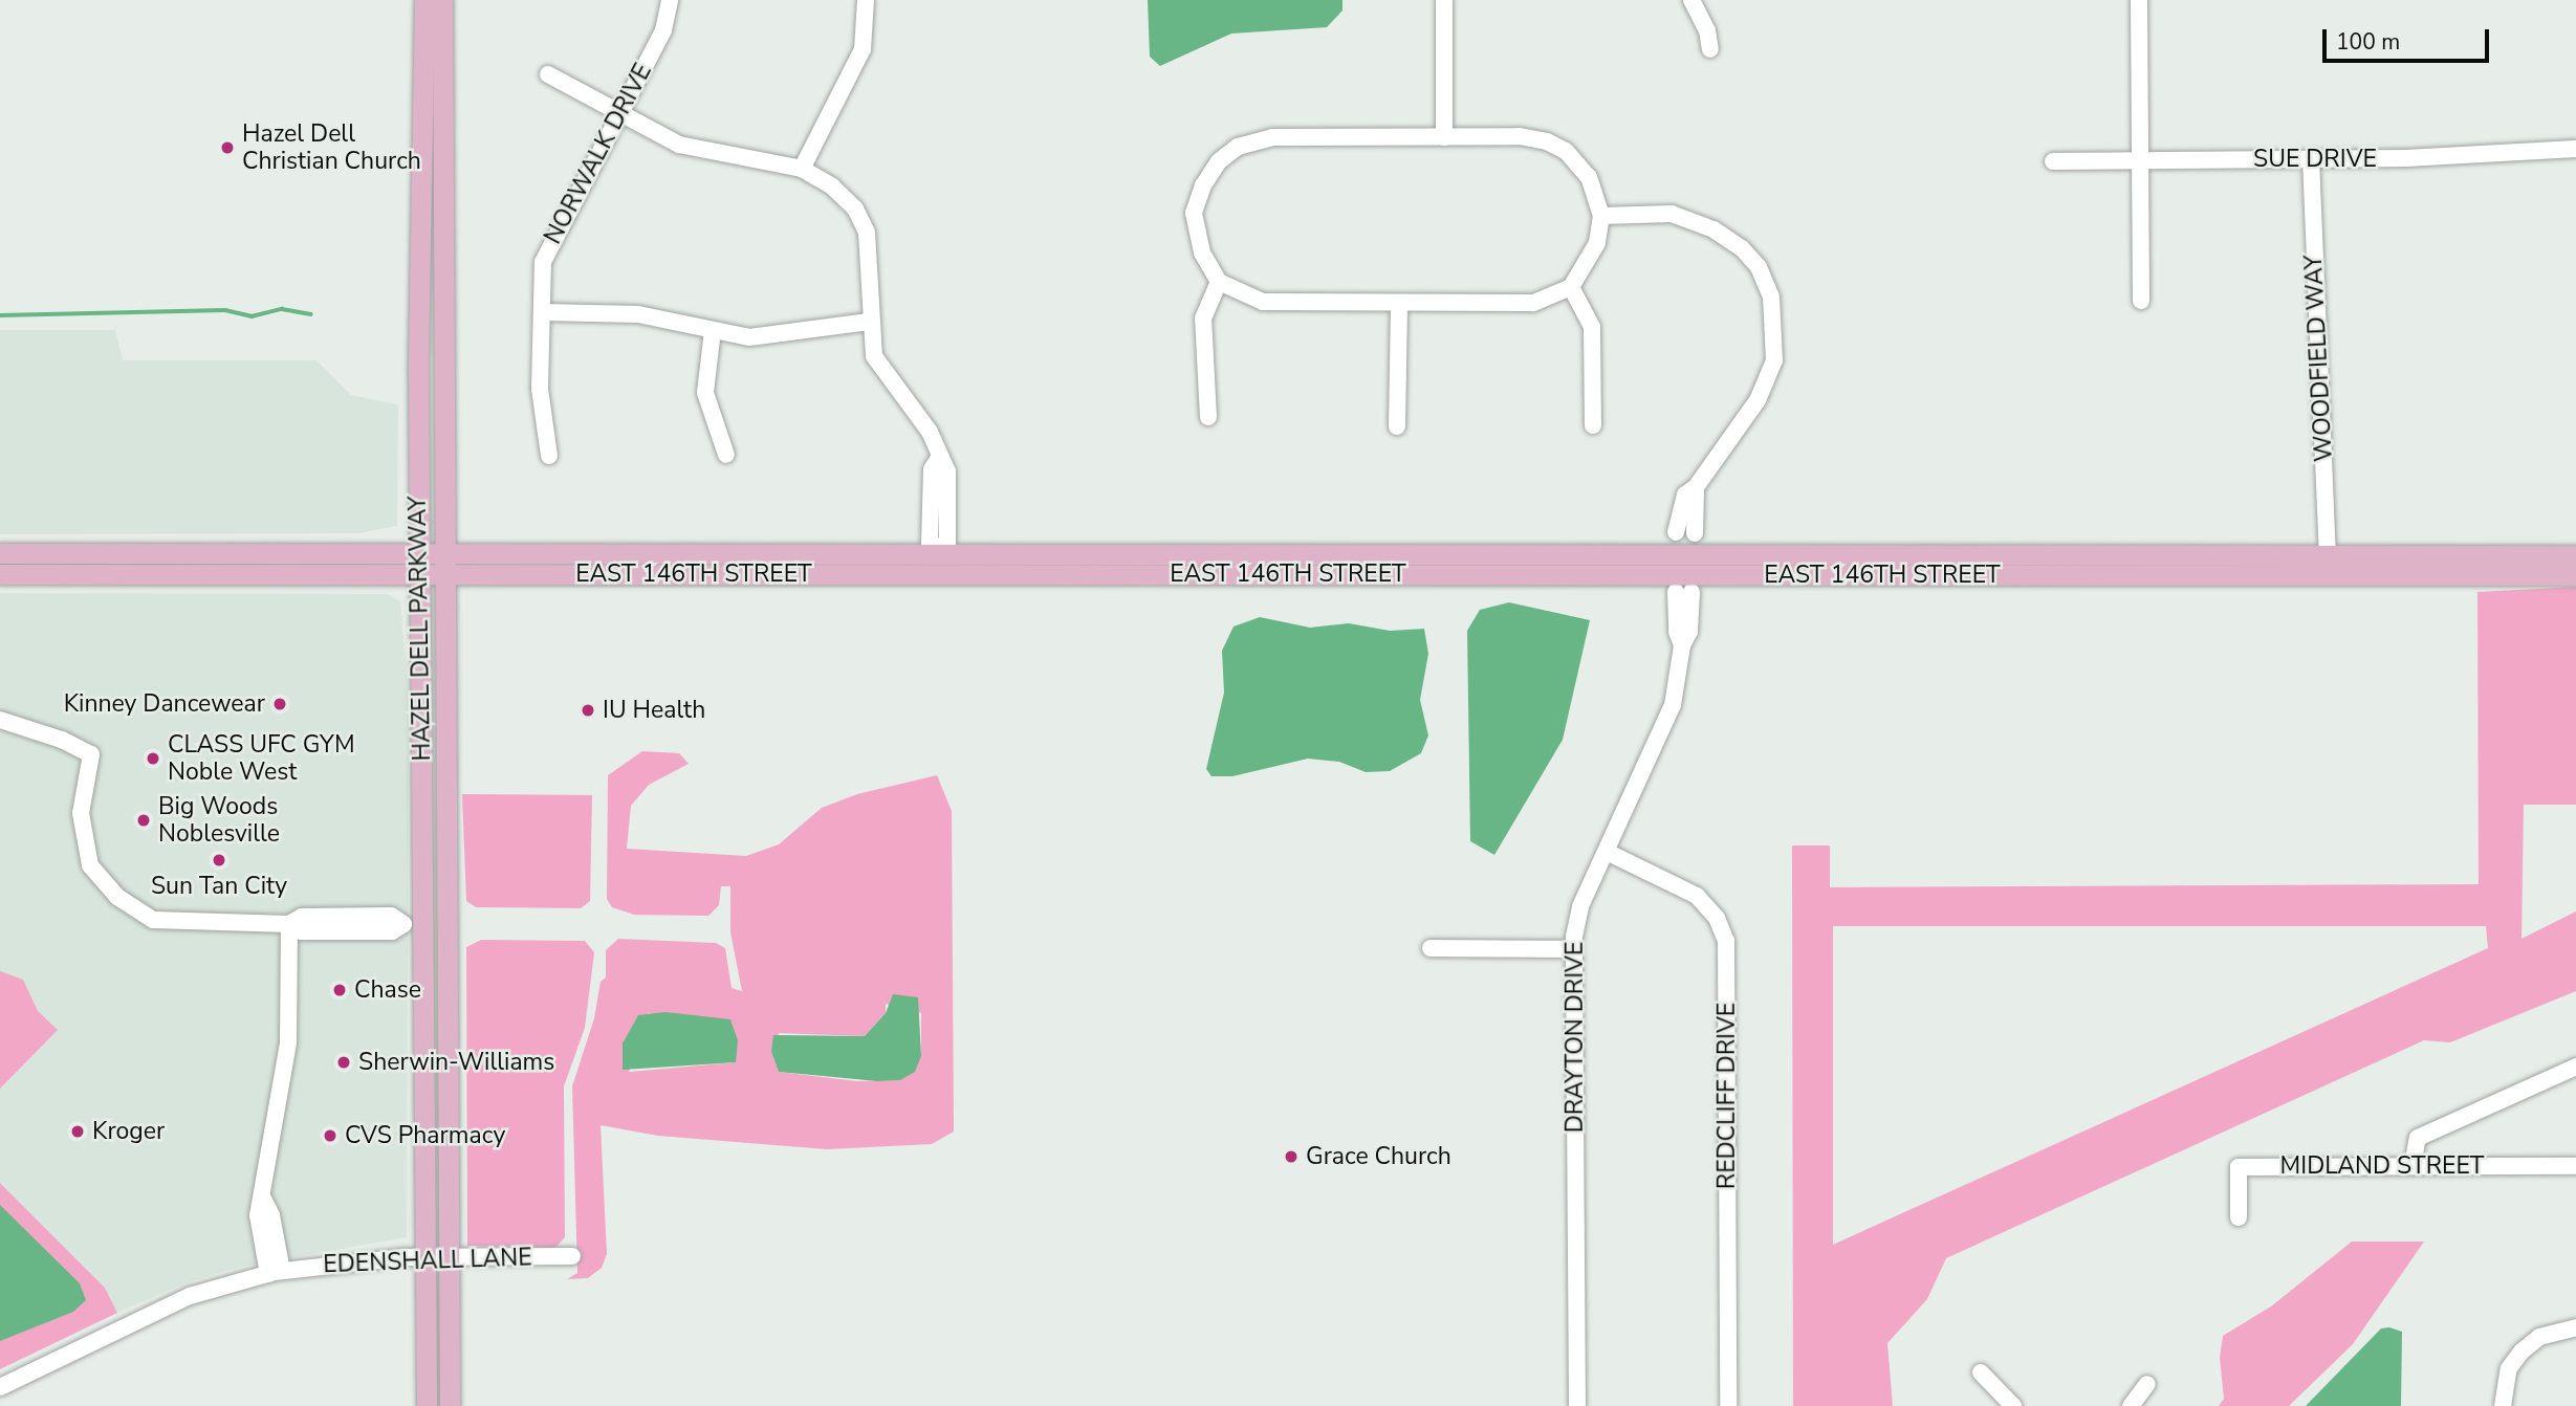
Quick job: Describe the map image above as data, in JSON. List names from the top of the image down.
{
  "streets": {
    "main road": ["EAST 146TH STREET", "HAZEL DELL PARKWAY"],
    "street": [
      "NORWALK DRIVE",
      "SUE DRIVE",
      "WOODFIELD WAY",
      "DRAYTON DRIVE",
      "REDCLIFF DRIVE",
      "MIDLAND STREET",
      "EDENSHALL LANE"
    ]
  },
  "crossings": [
    ["SUE DRIVE", "WOODFIELD WAY"],
    ["WOODFIELD WAY", "EAST 146TH STREET"],
    ["EAST 146TH STREET", "HAZEL DELL PARKWAY"],
    ["HAZEL DELL PARKWAY", "EDENSHALL LANE"],
    ["DRAYTON DRIVE", "REDCLIFF DRIVE"]
  ],
  "places": [
    "Hazel Dell Christian Church",
    "Kinney Dancewear",
    "IU Health",
    "CLASS UFC GYM Noble West",
    "Big Woods Noblesville",
    "Sun Tan City",
    "Chase",
    "Sherwin-Williams",
    "Kroger",
    "CVS Pharmacy",
    "Grace Church"
  ],
  "scale_bar": "100 m"
}
